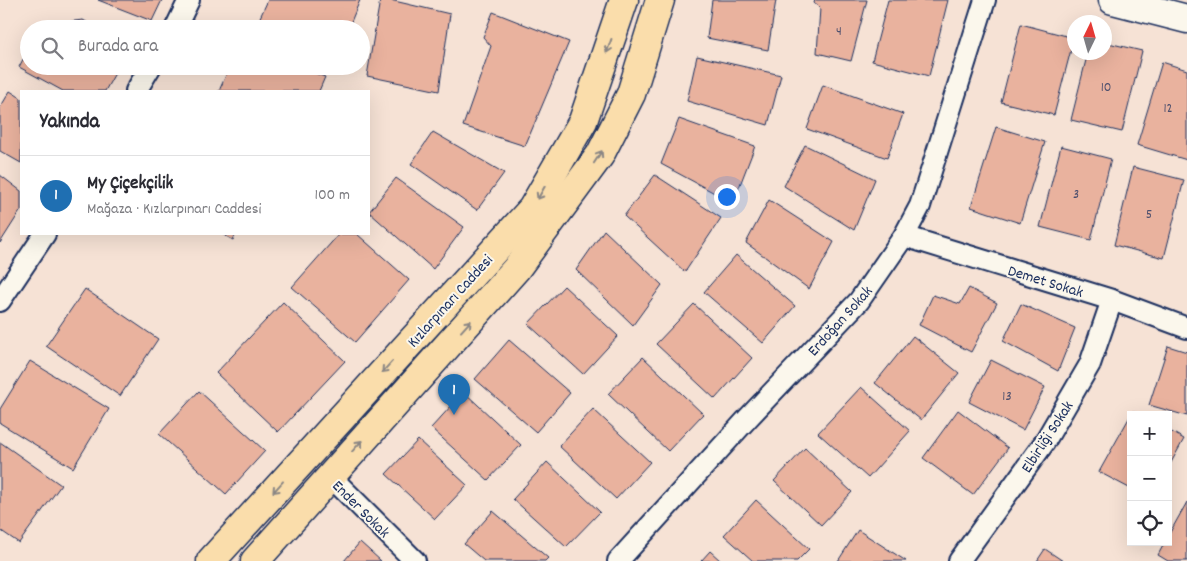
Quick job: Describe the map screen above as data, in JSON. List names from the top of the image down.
{
  "streets": {
    "main road": ["Kızlarpınarı Caddesi"],
    "street": [
      "Demet Sokak",
      "Erdoğan Sokak",
      "Elbirliği Sokak",
      "Ender Sokak"
    ]
  },
  "crossings": [
    ["Demet Sokak", "Erdoğan Sokak"],
    ["Demet Sokak", "Elbirliği Sokak"],
    ["Kızlarpınarı Caddesi", "Ender Sokak"]
  ],
  "house_numbers": [
    "4",
    "10",
    "12",
    "3",
    "5",
    "13"
  ],
  "north": "top",
  "page": {
    "search": "Burada ara",
    "heading": "Yakında",
    "list": [
      {
        "mark": "1",
        "name": "My Çiçekçilik",
        "note": "Mağaza · Kızlarpınarı Caddesi",
        "value": "100 m"
      }
    ],
    "pins": "1",
    "map_buttons": ["+", "−"]
  }
}
